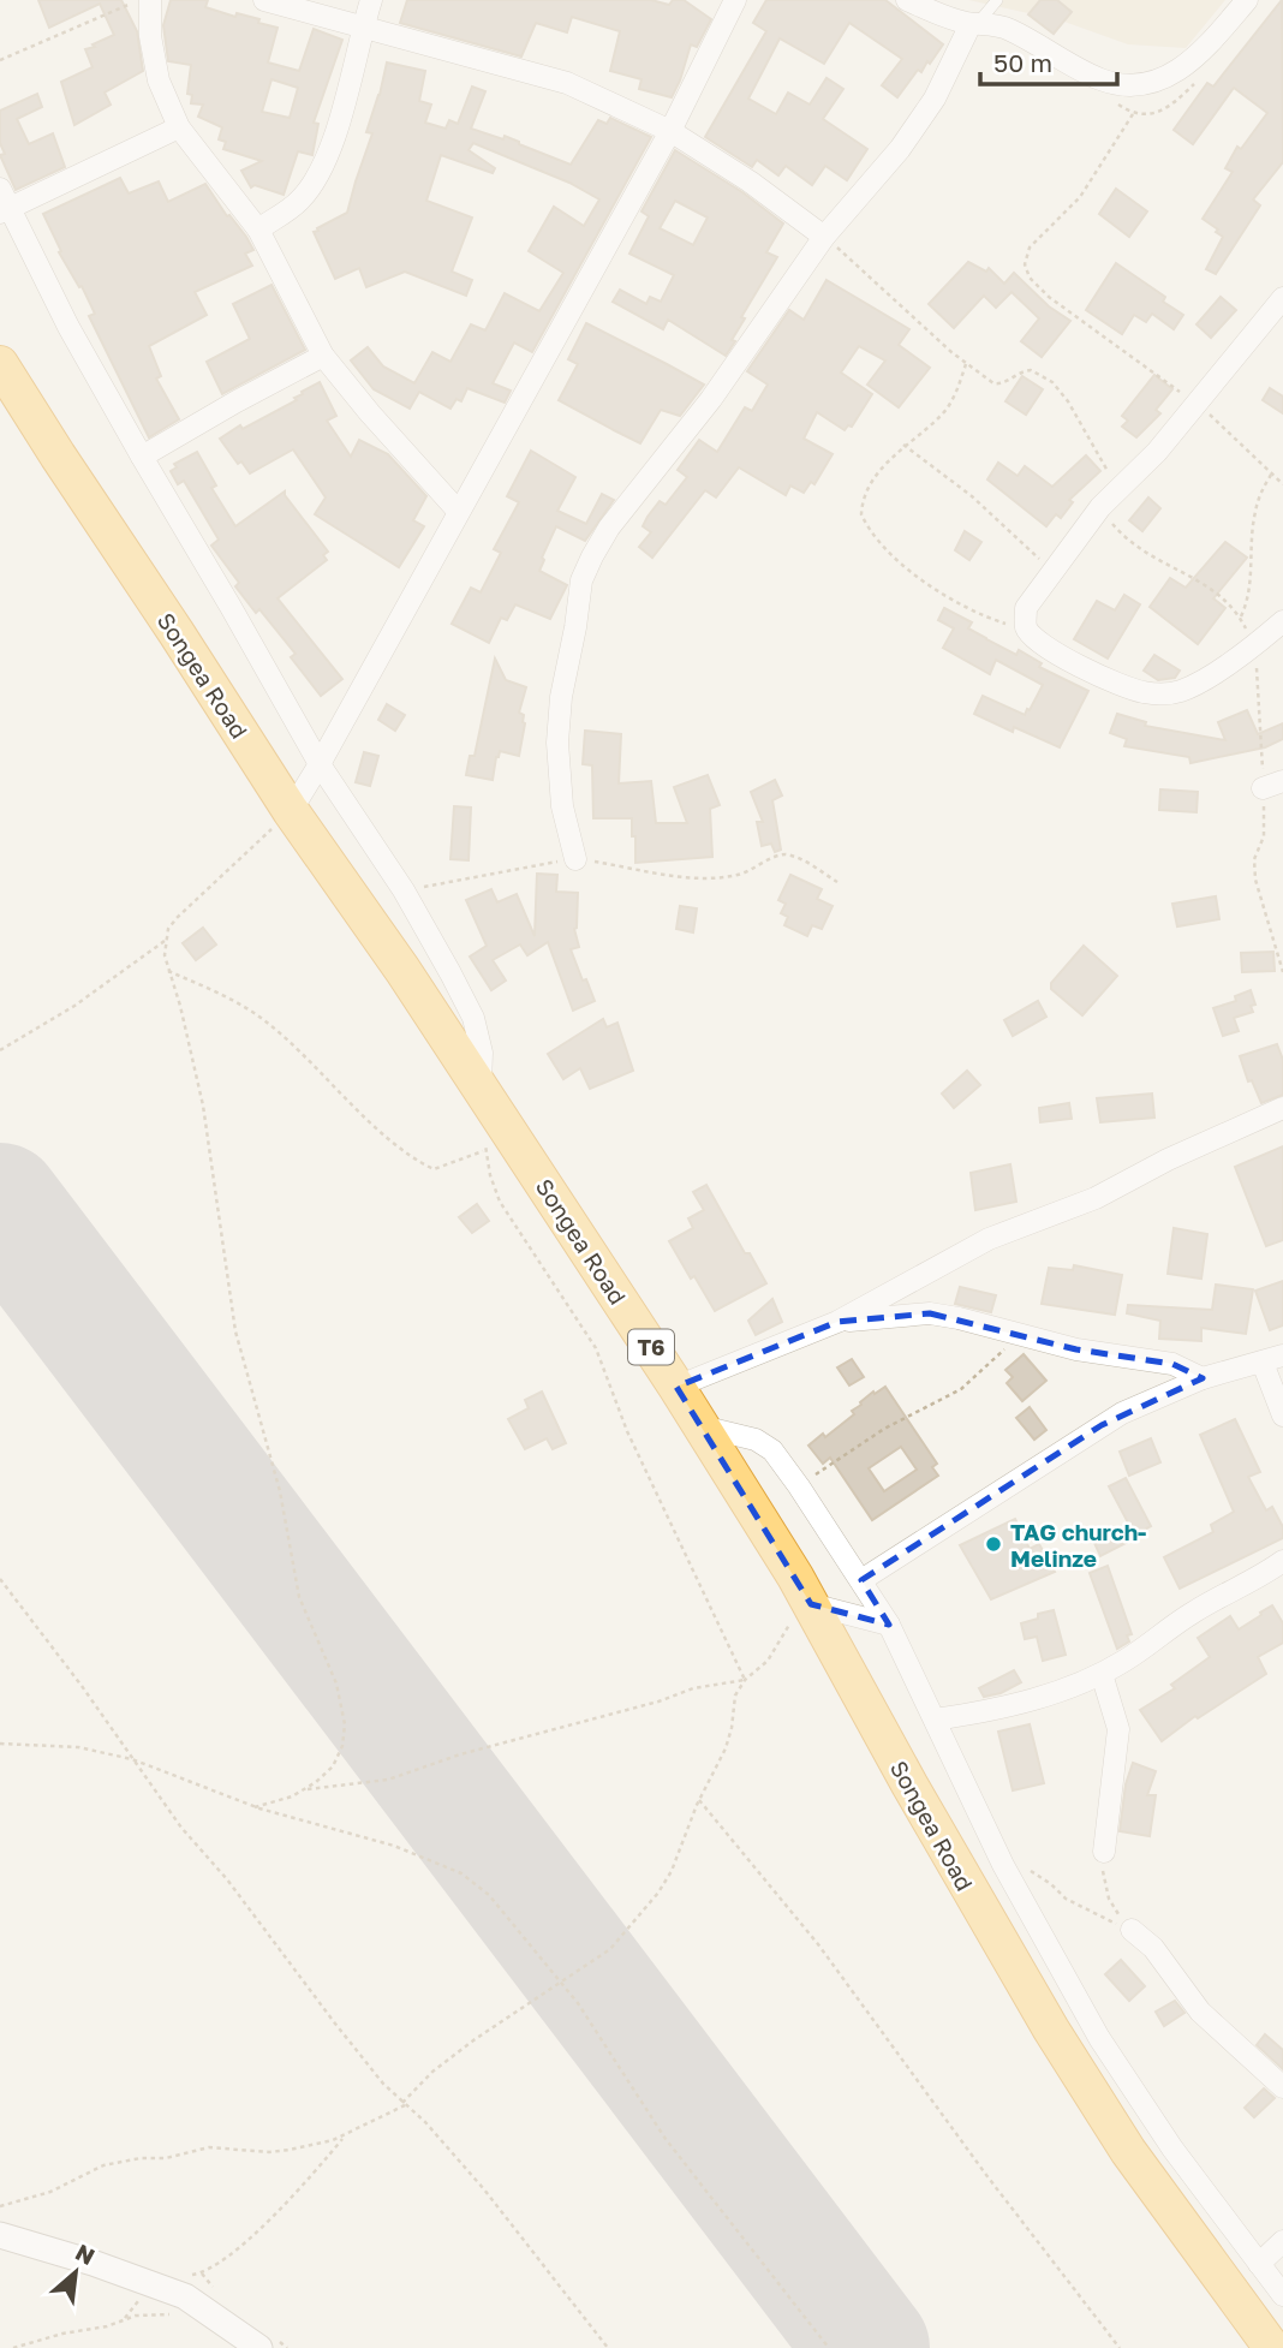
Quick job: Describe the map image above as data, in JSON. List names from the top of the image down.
{
  "streets": {
    "highway": ["Songea Road", "T6"]
  },
  "places": ["TAG church- Melinze"],
  "scale_bar": "50 m",
  "north": "top right"
}
